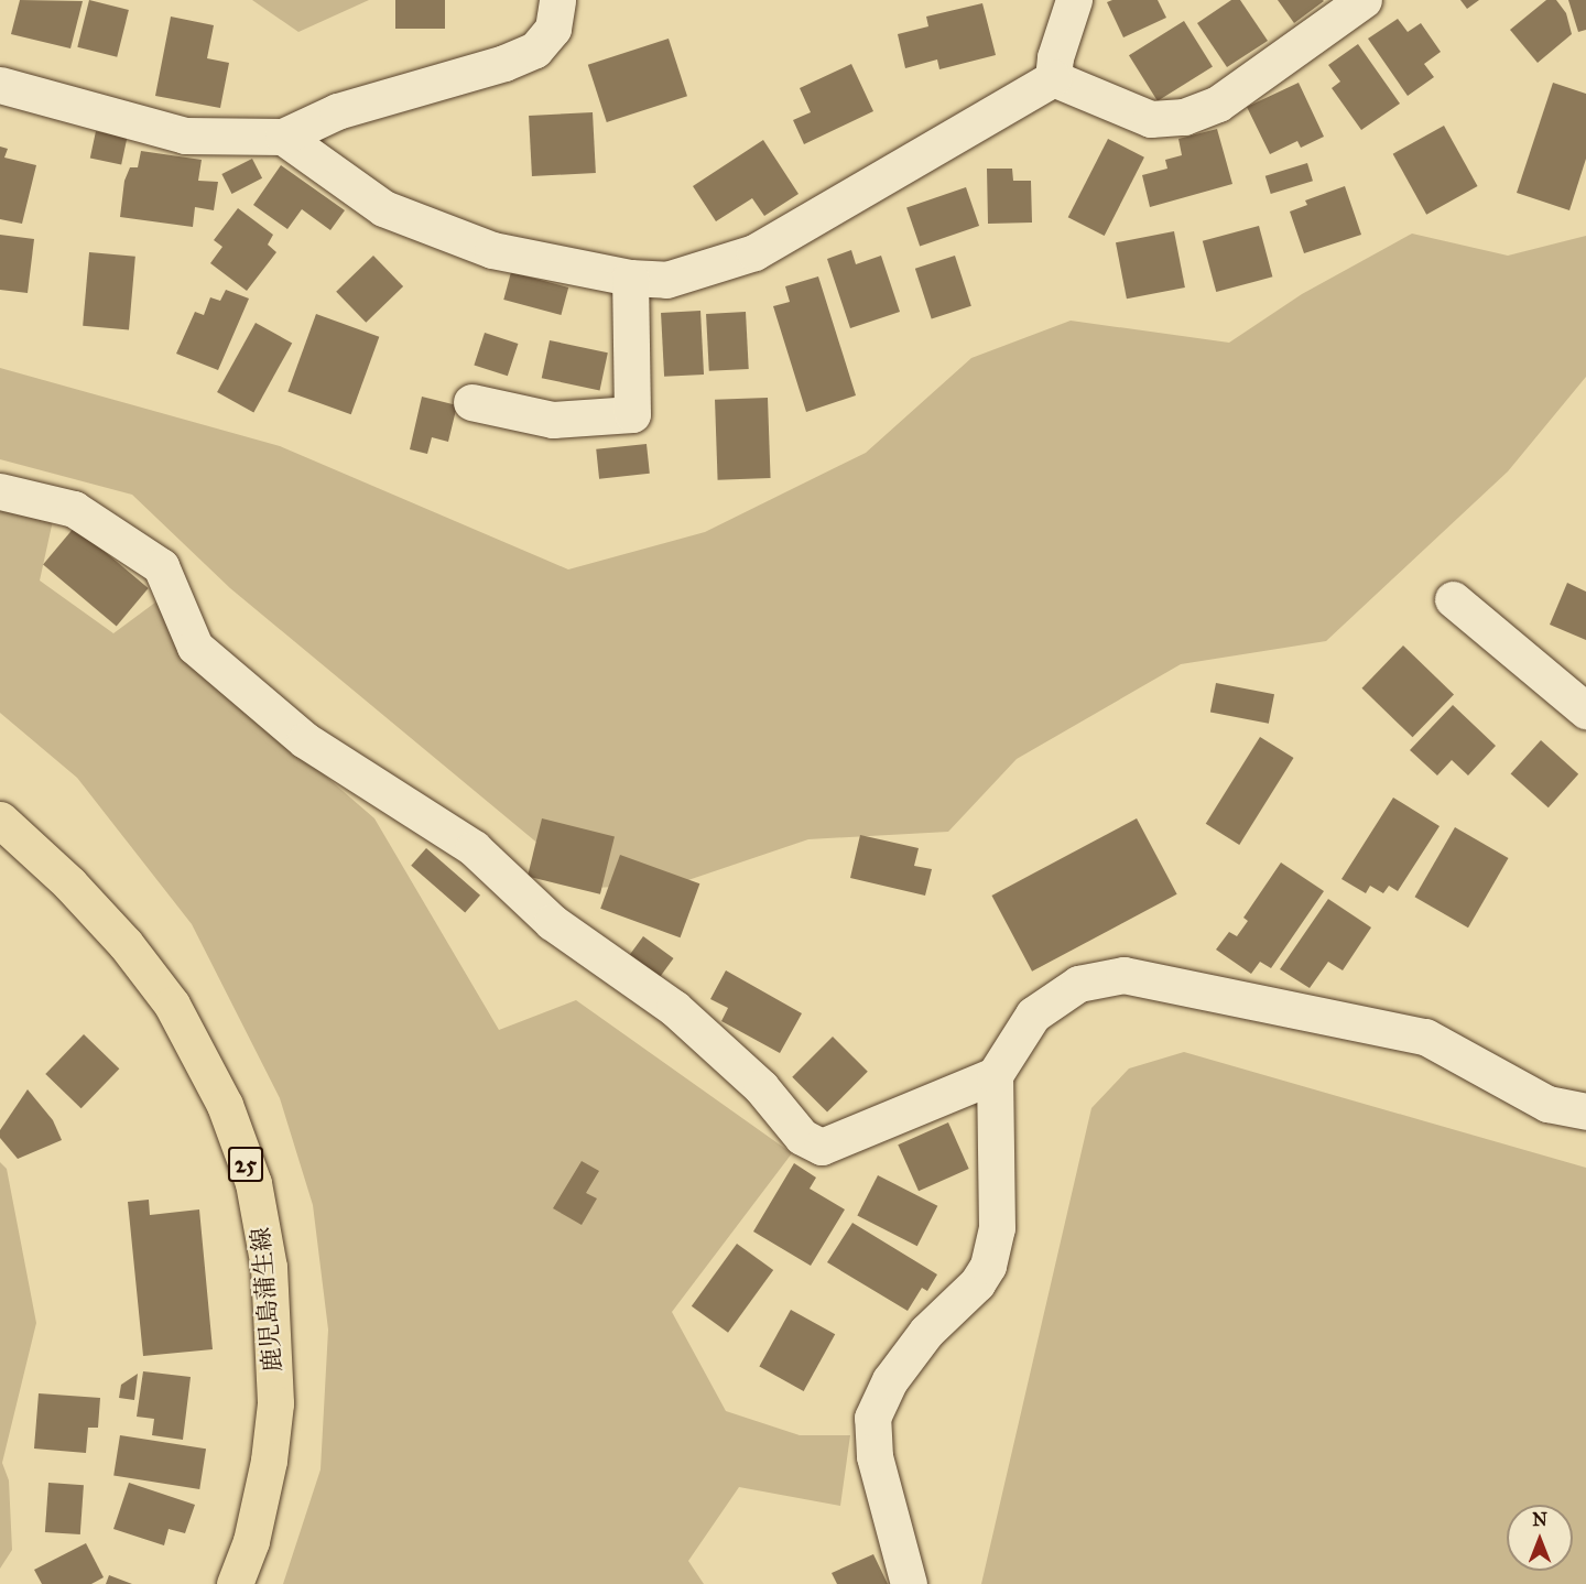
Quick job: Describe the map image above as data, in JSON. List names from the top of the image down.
{
  "streets": {
    "main road": ["25", "鹿児島蒲生線"]
  },
  "north": "top"
}
